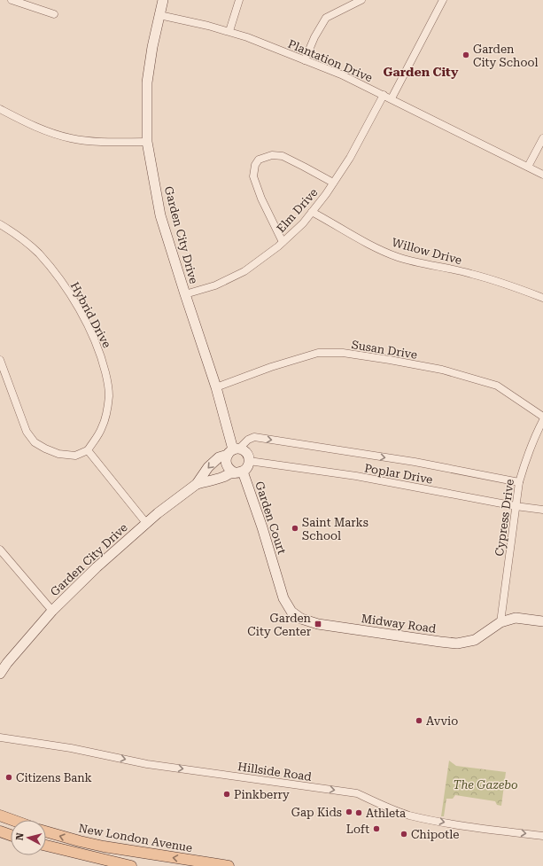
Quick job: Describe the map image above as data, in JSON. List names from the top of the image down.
{
  "streets": {
    "main road": ["New London Avenue"],
    "street": [
      "Plantation Drive",
      "Elm Drive",
      "Garden City Drive",
      "Willow Drive",
      "Hybrid Drive",
      "Susan Drive",
      "Poplar Drive",
      "Garden Court",
      "Cypress Drive",
      "Midway Road",
      "Hillside Road"
    ]
  },
  "crossings": [
    ["Plantation Drive", "Elm Drive"],
    ["Plantation Drive", "Garden City Drive"],
    ["Elm Drive", "Garden City Drive"],
    ["Elm Drive", "Willow Drive"],
    ["Garden City Drive", "Susan Drive"],
    ["Garden City Drive", "Poplar Drive"],
    ["Garden City Drive", "Garden Court"],
    ["Poplar Drive", "Garden Court"],
    ["Poplar Drive", "Cypress Drive"],
    ["Garden Court", "Midway Road"],
    ["Cypress Drive", "Midway Road"]
  ],
  "one_way": ["Hillside Road"],
  "districts": ["Garden City"],
  "parks": ["The Gazebo"],
  "places": {
    "other": [
      "Garden City School",
      "Saint Marks School",
      "Avvio",
      "Citizens Bank",
      "Pinkberry",
      "Gap Kids",
      "Athleta",
      "Loft",
      "Chipotle"
    ],
    "transit": ["Garden City Center"]
  },
  "north": "left"
}
